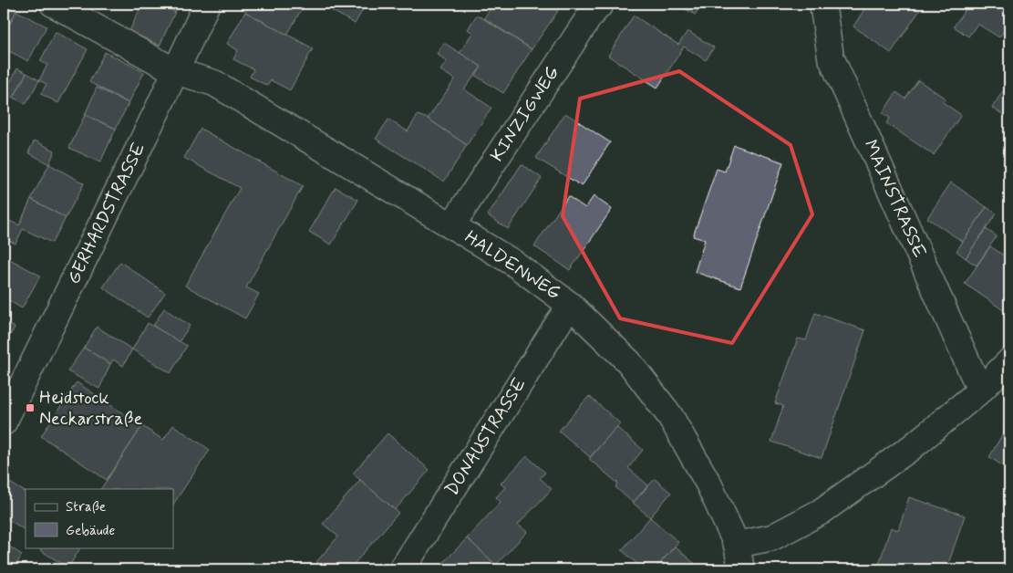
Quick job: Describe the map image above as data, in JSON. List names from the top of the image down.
{
  "streets": {
    "street": [
      "KINZIGWEG",
      "MAINSTRASSE",
      "GERHARDSTRASSE",
      "HALDENWEG",
      "DONAUSTRASSE"
    ]
  },
  "crossings": [
    ["KINZIGWEG", "HALDENWEG"],
    ["GERHARDSTRASSE", "HALDENWEG"],
    ["HALDENWEG", "DONAUSTRASSE"]
  ],
  "places": {
    "transit": ["Heidstock Neckarstraße"]
  },
  "legend": ["Straße", "Gebäude"]
}
